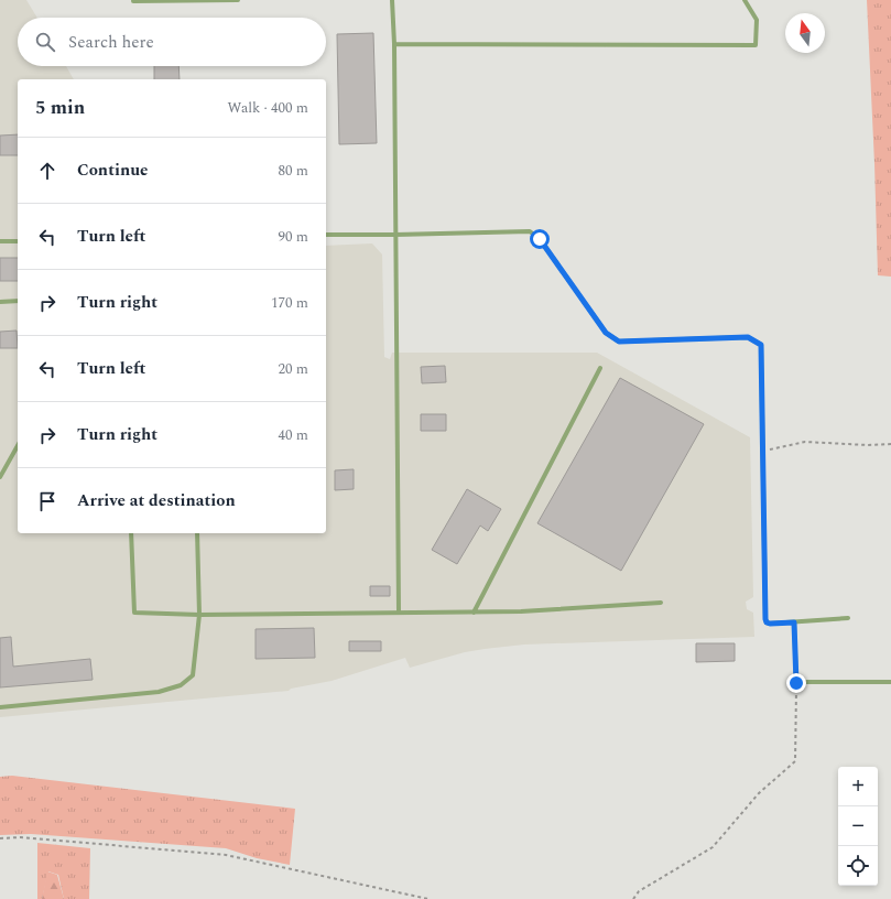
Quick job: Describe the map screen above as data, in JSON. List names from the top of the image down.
{
  "north": "top",
  "page": {
    "search": "Search here",
    "heading": ["5 min", "Walk · 400 m"],
    "list": [
      ["Continue", "80 m"],
      ["Turn left", "90 m"],
      ["Turn right", "170 m"],
      ["Turn left", "20 m"],
      ["Turn right", "40 m"],
      "Arrive at destination"
    ],
    "map_buttons": ["+", "−"]
  }
}
